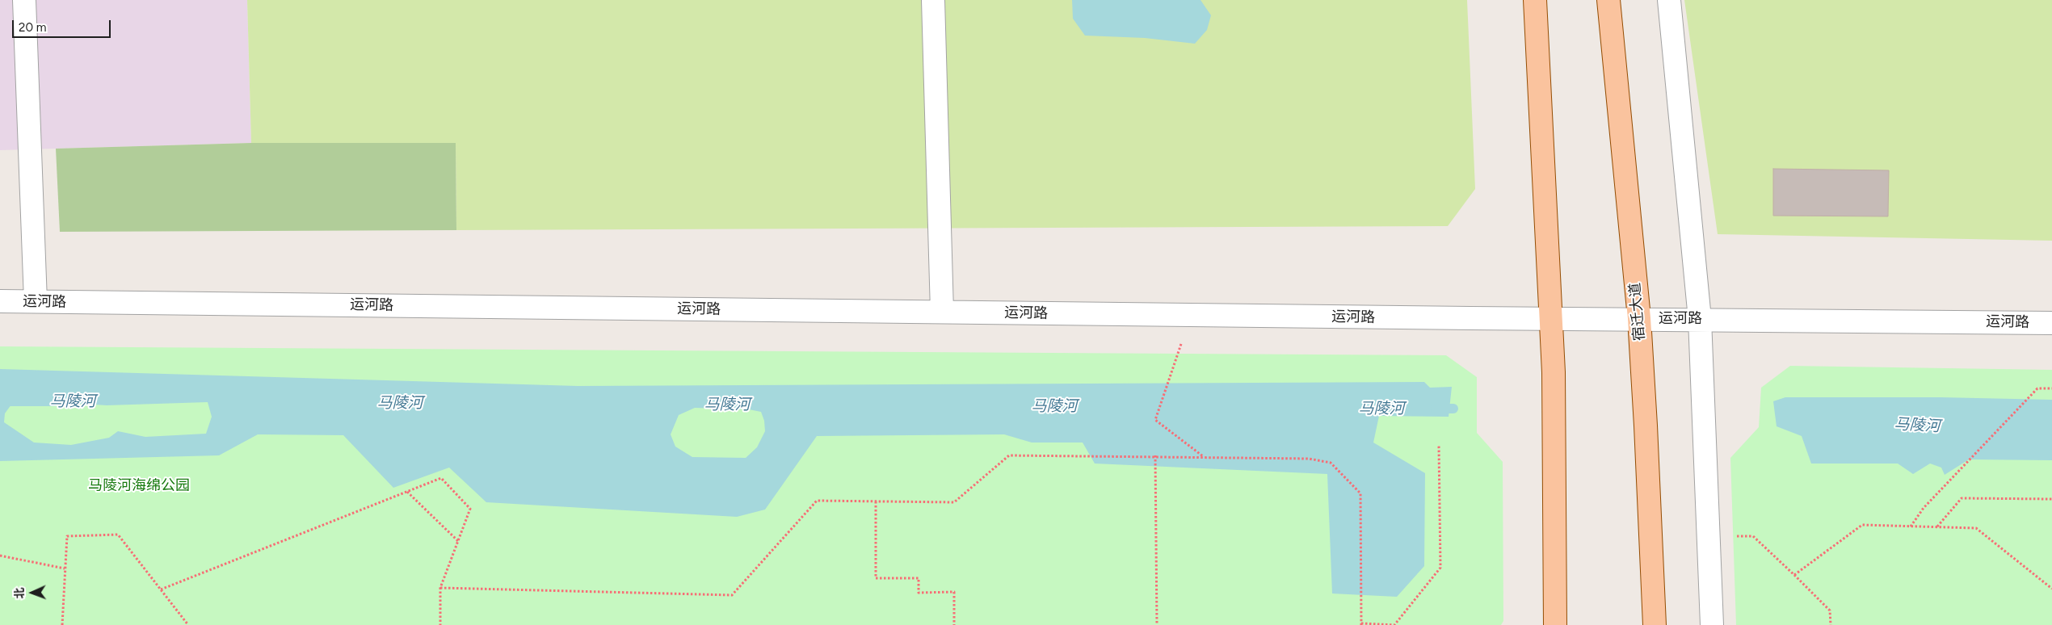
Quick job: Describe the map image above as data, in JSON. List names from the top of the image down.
{
  "streets": {
    "main road": ["宿迁大道"],
    "street": ["运河路"]
  },
  "crossings": [
    ["运河路", "宿迁大道"]
  ],
  "water": ["马陵河"],
  "parks": ["马陵河海绵公园"],
  "scale_bar": "20 m",
  "north": "left"
}
